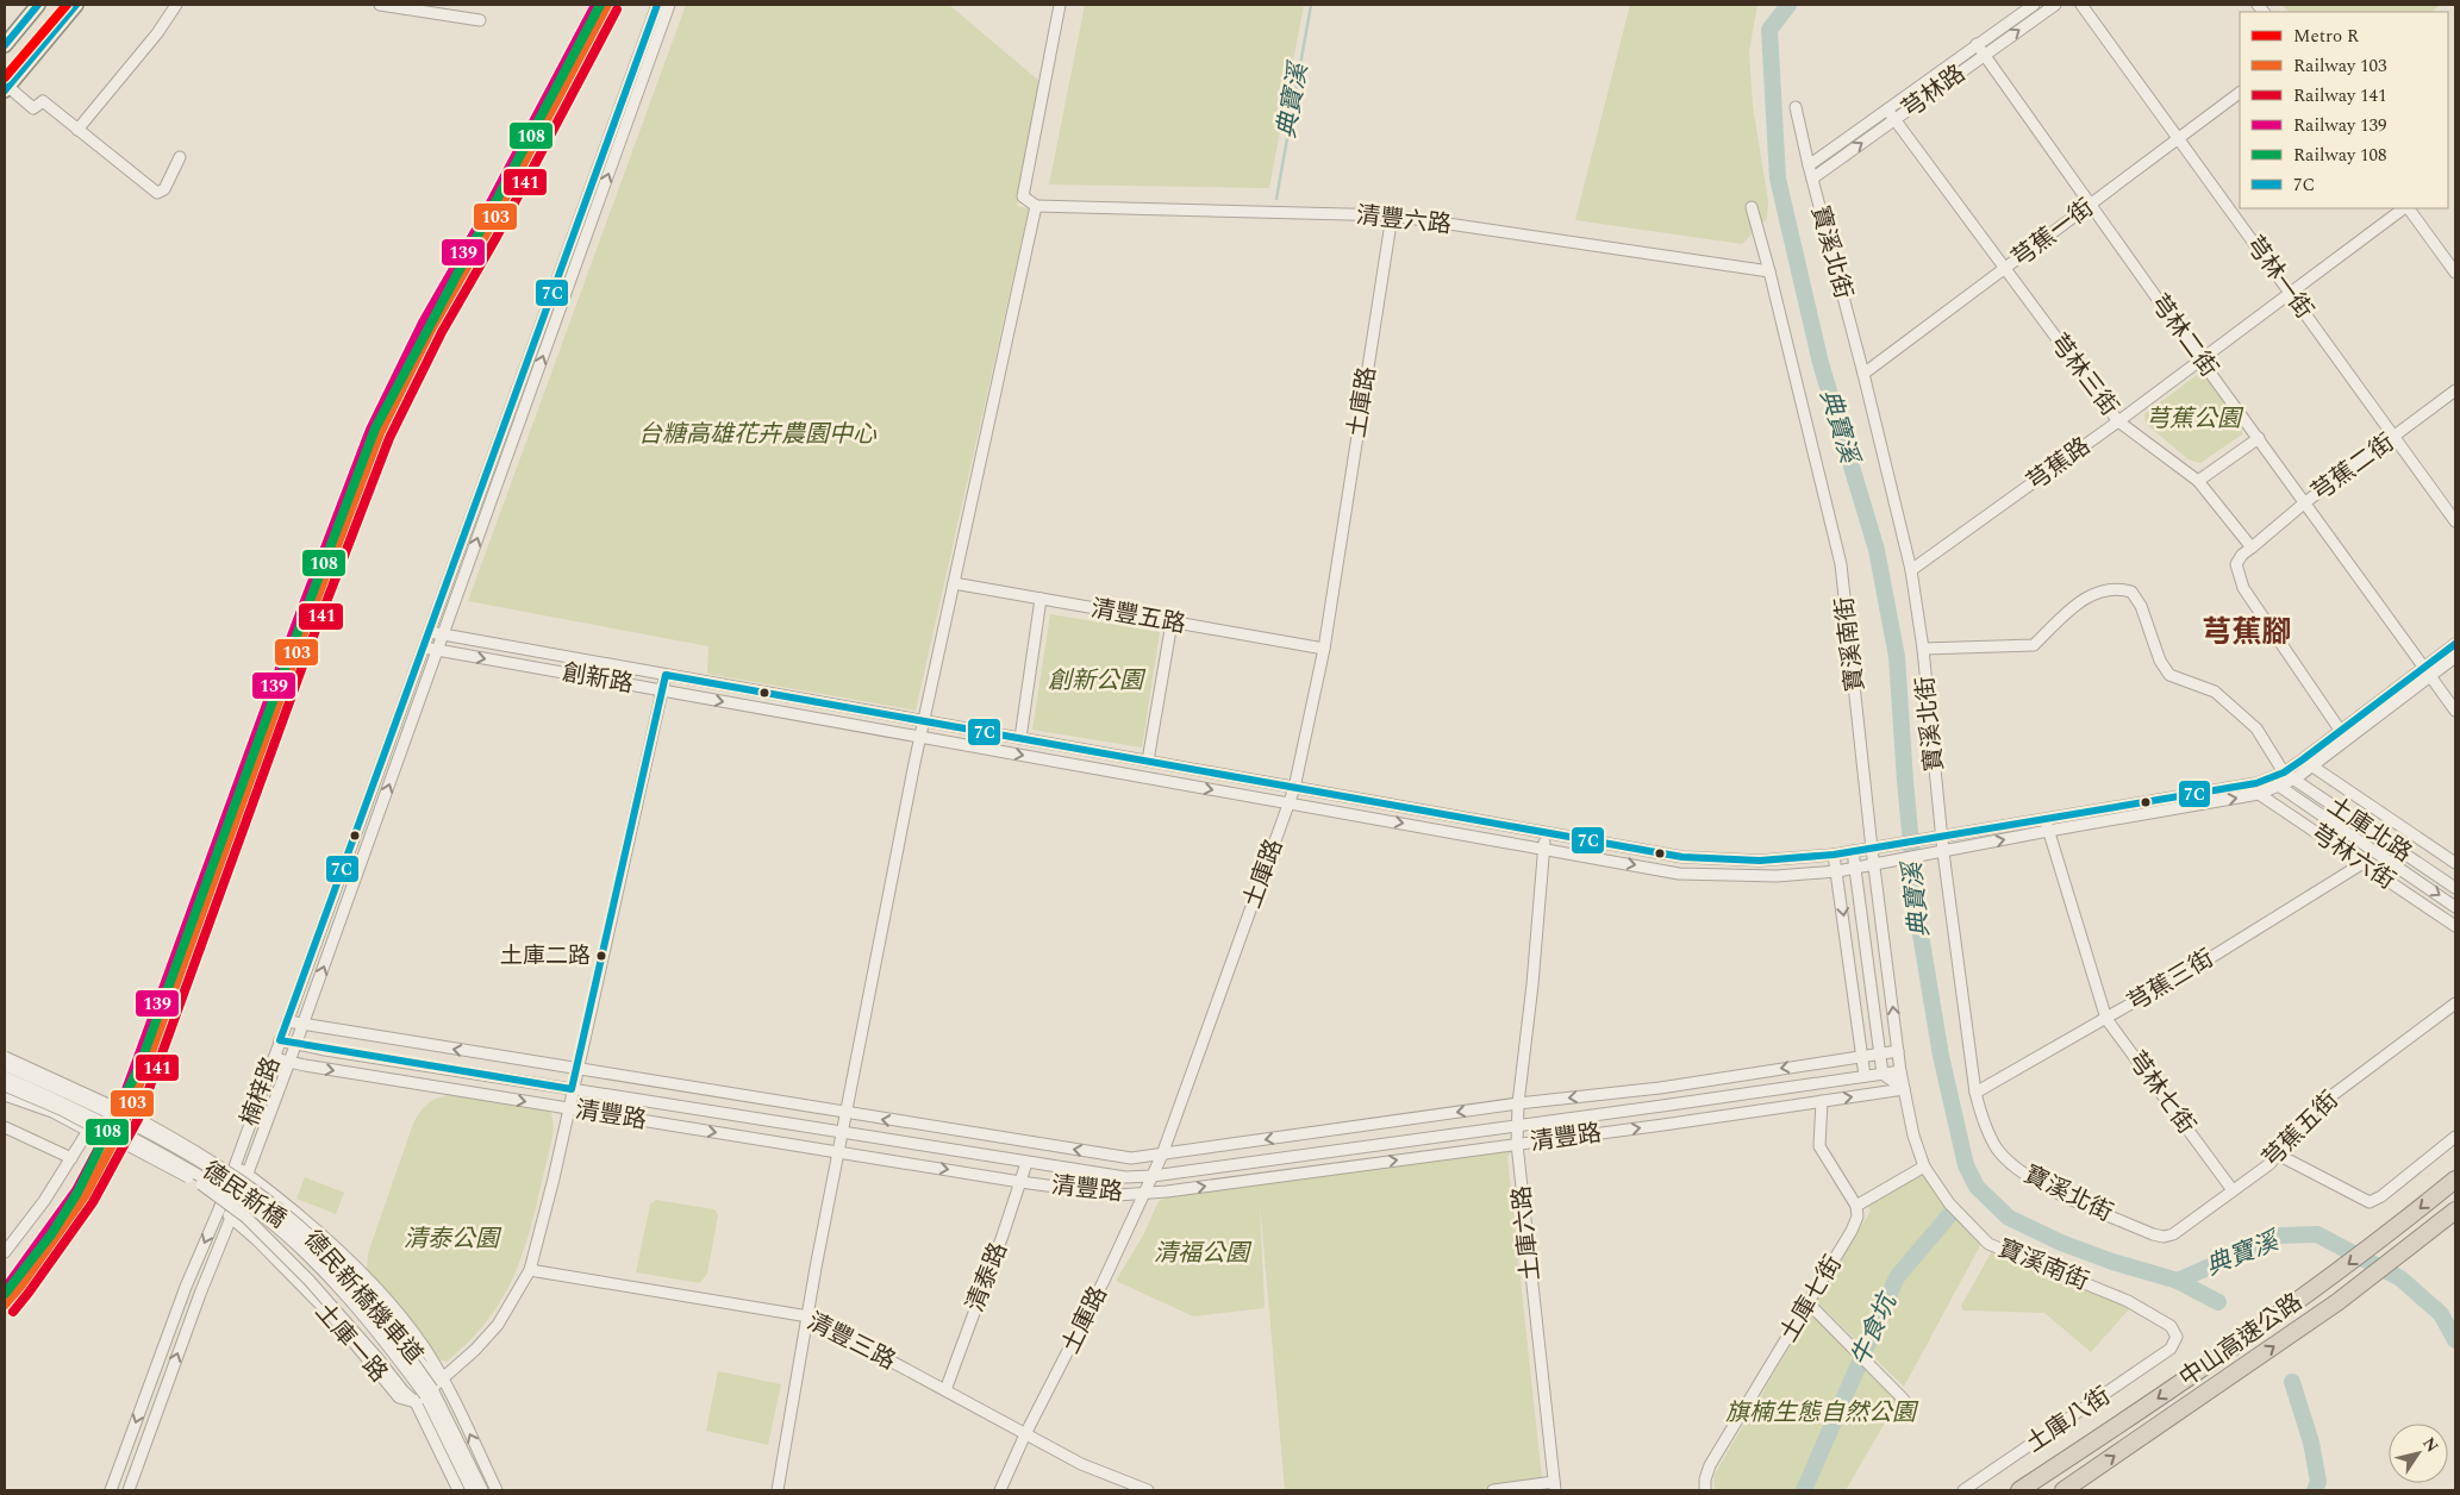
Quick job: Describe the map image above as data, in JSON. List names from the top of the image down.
{
  "streets": {
    "highway": ["中山高速公路"],
    "street": [
      "芎林路",
      "清豐六路",
      "芎蕉一街",
      "寶溪北街",
      "芎林一街",
      "芎林二街",
      "芎林三街",
      "土庫路",
      "芎蕉路",
      "芎蕉二街",
      "清豐五路",
      "寶溪南街",
      "創新路",
      "土庫北路",
      "芎林六街",
      "芎蕉三街",
      "楠梓路",
      "芎林七街",
      "清豐路",
      "芎蕉五街",
      "德民新橋",
      "土庫六路",
      "清泰路",
      "德民新橋機車道",
      "土庫七街",
      "清豐三路",
      "土庫一路",
      "土庫八街"
    ]
  },
  "crossings": [
    ["芎林路", "寶溪北街"],
    ["芎林路", "芎林二街"],
    ["芎林路", "芎林三街"],
    ["清豐六路", "土庫路"],
    ["清豐六路", "寶溪南街"],
    ["芎蕉一街", "寶溪北街"],
    ["芎蕉一街", "芎林一街"],
    ["芎蕉一街", "芎林二街"],
    ["芎蕉一街", "芎林三街"],
    ["寶溪北街", "芎蕉路"],
    ["寶溪北街", "創新路"],
    ["寶溪北街", "芎蕉三街"],
    ["寶溪北街", "芎蕉五街"],
    ["芎林一街", "芎蕉路"],
    ["芎林一街", "芎蕉二街"],
    ["芎林二街", "芎蕉路"],
    ["芎林二街", "芎蕉二街"],
    ["芎林二街", "創新路"],
    ["芎林三街", "芎蕉路"],
    ["芎林三街", "芎蕉二街"],
    ["土庫路", "清豐五路"],
    ["土庫路", "創新路"],
    ["土庫路", "清豐路"],
    ["土庫路", "清豐三路"],
    ["寶溪南街", "創新路"],
    ["寶溪南街", "清豐路"],
    ["寶溪南街", "土庫八街"],
    ["創新路", "土庫北路"],
    ["創新路", "芎林六街"],
    ["創新路", "楠梓路"],
    ["創新路", "芎林七街"],
    ["創新路", "土庫六路"],
    ["芎林六街", "芎蕉三街"],
    ["芎蕉三街", "芎林七街"],
    ["楠梓路", "清豐路"],
    ["楠梓路", "土庫一路"],
    ["芎林七街", "芎蕉五街"],
    ["清豐路", "土庫六路"],
    ["清豐路", "清泰路"],
    ["清泰路", "清豐三路"],
    ["德民新橋機車道", "土庫一路"]
  ],
  "districts": ["芎蕉腳"],
  "water": ["典寶溪", "牛食坑"],
  "parks": [
    "芎蕉公園",
    "台糖高雄花卉農園中心",
    "創新公園",
    "清泰公園",
    "清福公園",
    "旗楠生態自然公園"
  ],
  "places": ["土庫二路"],
  "lines": [
    "metro line R",
    "rail line 103",
    "rail line 139",
    "rail line 108",
    "transit line 7C",
    "rail line 141"
  ],
  "legend": [
    "Metro R",
    "Railway 103",
    "Railway 141",
    "Railway 139",
    "Railway 108",
    "7C"
  ],
  "north": "top right"
}
